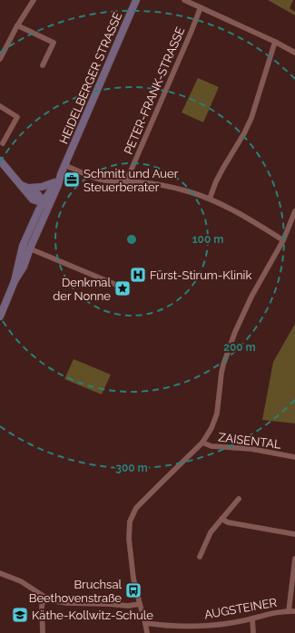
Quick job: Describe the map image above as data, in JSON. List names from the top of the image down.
{
  "streets": {
    "main road": ["HEIDELBERGER STRASSE"],
    "street": ["PETER-FRANK-STRASSE", "ZAISENTAL", "AUGSTEINER"]
  },
  "places": {
    "office": ["Schmitt und Auer Steuerberater"],
    "hospital": ["Fürst-Stirum-Klinik"],
    "place": ["Denkmal der Nonne"],
    "bus stop": ["Bruchsal Beethovenstraße"],
    "school or university": ["Käthe-Kollwitz-Schule"]
  },
  "rings": ["100 m", "200 m", "300 m"]
}
